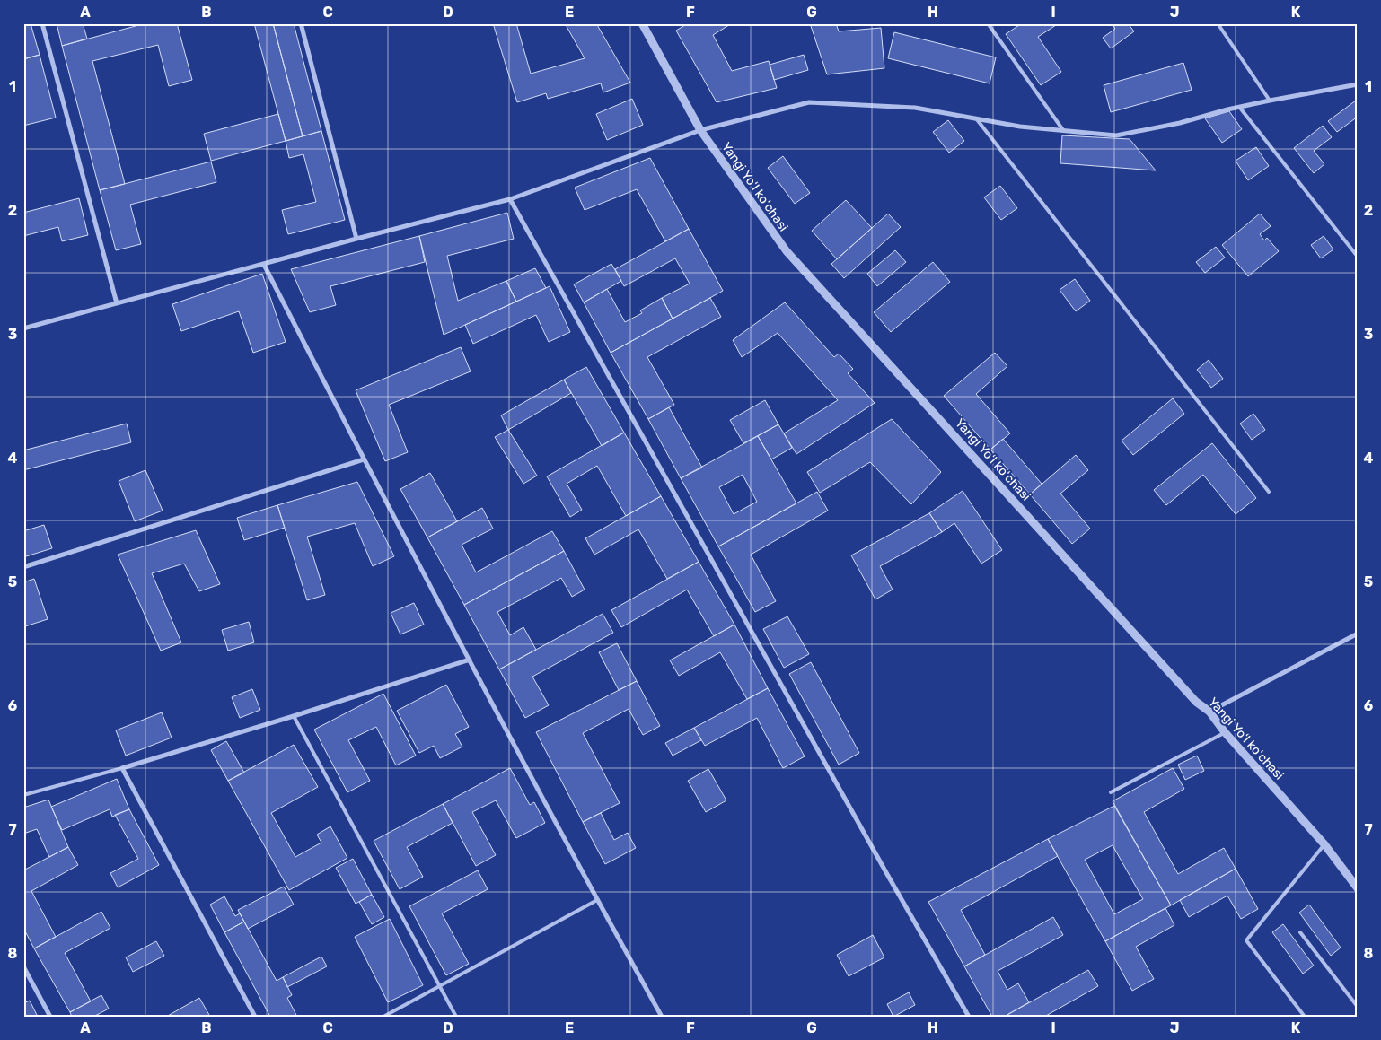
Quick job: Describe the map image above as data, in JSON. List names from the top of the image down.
{
  "streets": {
    "street": ["Yangi Yoʻl koʻchasi"]
  },
  "grid": {
    "columns": [
      "A",
      "B",
      "C",
      "D",
      "E",
      "F",
      "G",
      "H",
      "I",
      "J",
      "K"
    ],
    "rows": [
      "1",
      "2",
      "3",
      "4",
      "5",
      "6",
      "7",
      "8"
    ]
  }
}
